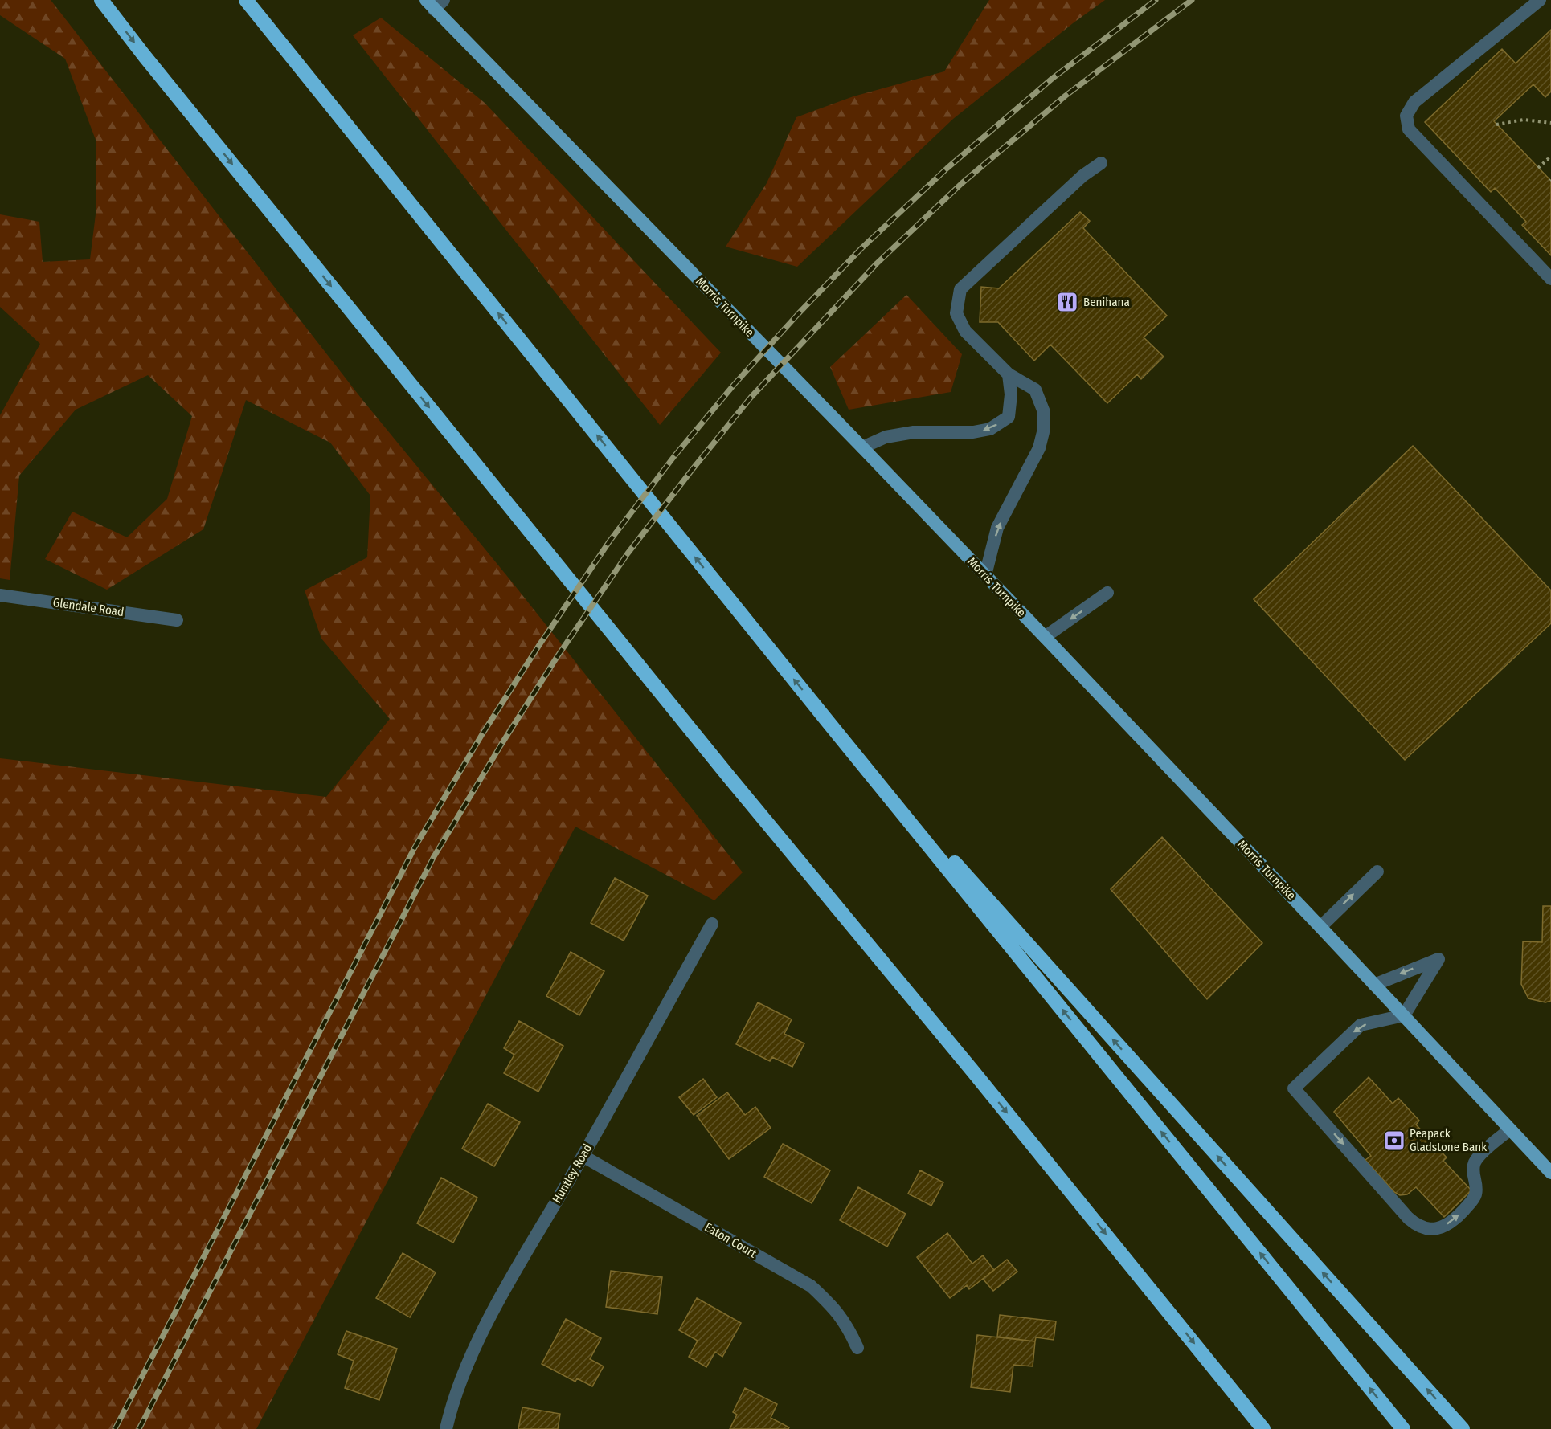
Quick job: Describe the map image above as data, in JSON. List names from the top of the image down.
{
  "streets": {
    "main road": ["Morris Turnpike"],
    "street": ["Glendale Road", "Huntley Road", "Eaton Court"]
  },
  "crossings": [
    ["Huntley Road", "Eaton Court"]
  ],
  "places": {
    "restaurant": ["Benihana"],
    "bank": ["Peapack Gladstone Bank"]
  }
}
